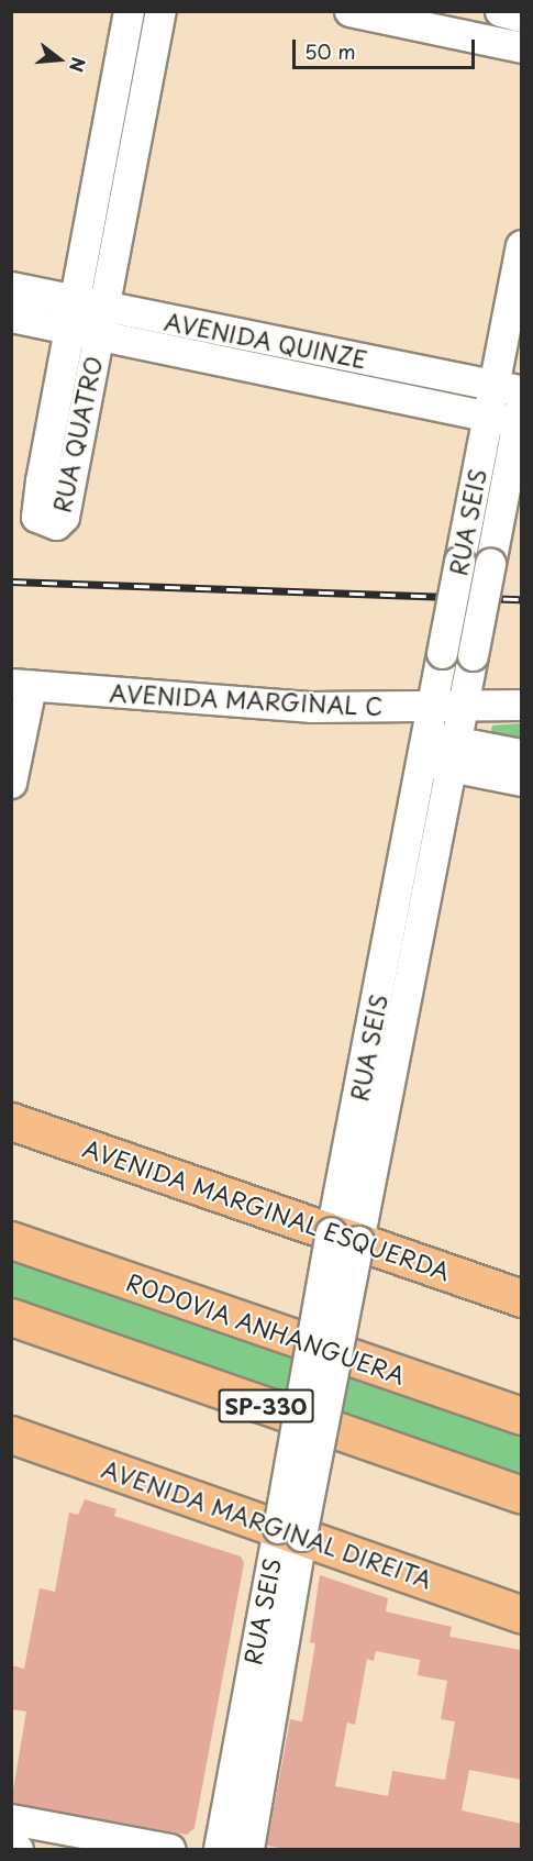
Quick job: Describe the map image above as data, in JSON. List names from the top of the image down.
{
  "streets": {
    "main road": [
      "AVENIDA MARGINAL ESQUERDA",
      "RODOVIA ANHANGUERA",
      "SP-330",
      "AVENIDA MARGINAL DIREITA"
    ],
    "street": [
      "AVENIDA QUINZE",
      "RUA QUATRO",
      "RUA SEIS",
      "AVENIDA MARGINAL C"
    ]
  },
  "crossings": [
    ["AVENIDA QUINZE", "RUA QUATRO"],
    ["AVENIDA QUINZE", "RUA SEIS"],
    ["RUA SEIS", "AVENIDA MARGINAL C"],
    ["RUA SEIS", "AVENIDA MARGINAL ESQUERDA"],
    ["RUA SEIS", "AVENIDA MARGINAL DIREITA"]
  ],
  "scale_bar": "50 m",
  "north": "right"
}
